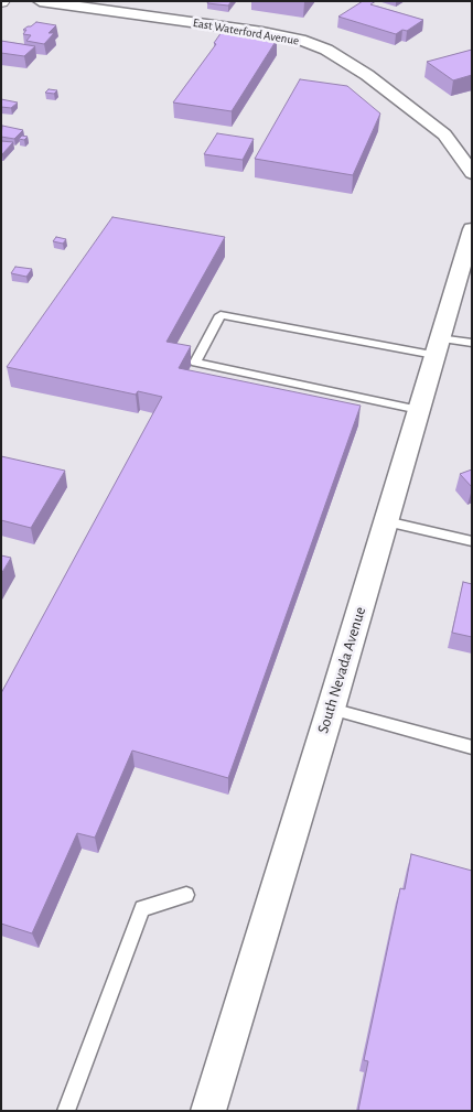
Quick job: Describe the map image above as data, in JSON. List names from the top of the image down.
{
  "streets": {
    "street": ["East Waterford Avenue", "South Nevada Avenue"]
  }
}
